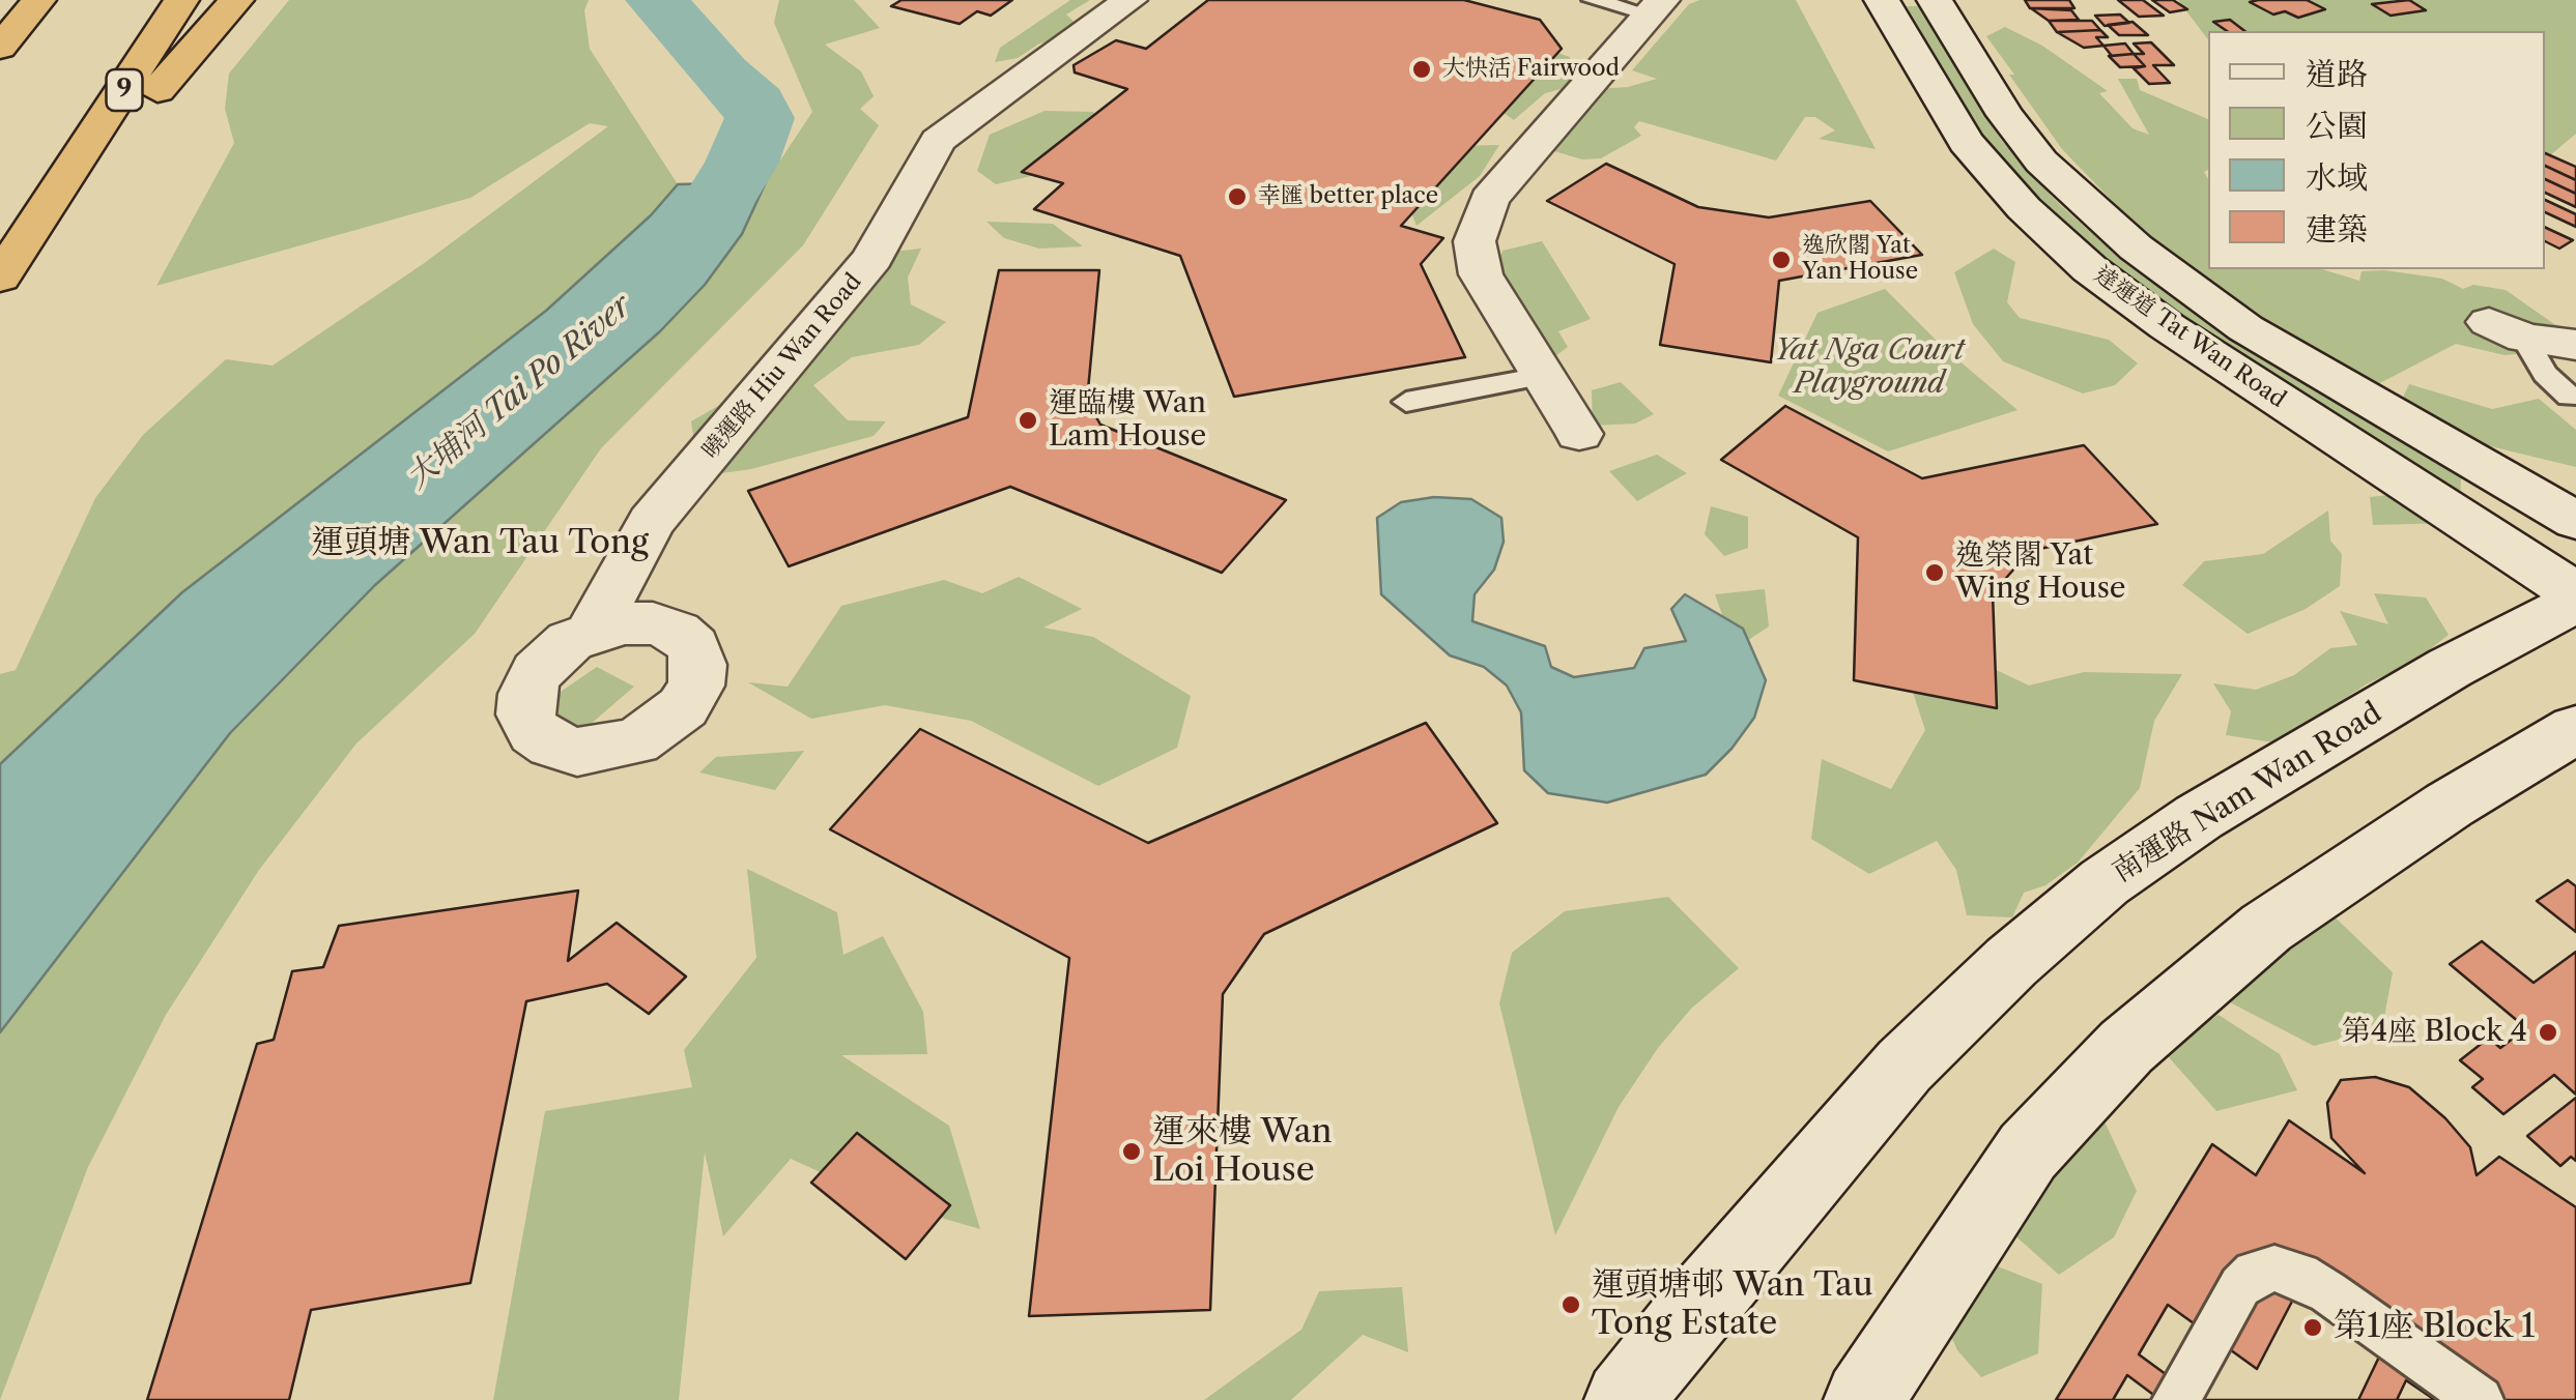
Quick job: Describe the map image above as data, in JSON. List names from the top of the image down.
{
  "streets": {
    "highway": ["9"],
    "main road": ["達運道 Tat Wan Road", "曉運路 Hiu Wan Road", "南運路 Nam Wan Road"]
  },
  "districts": ["運頭塘 Wan Tau Tong"],
  "water": ["大埔河 Tai Po River"],
  "parks": ["Yat Nga Court Playground"],
  "places": [
    "大快活 Fairwood",
    "幸匯 better place",
    "逸欣閣 Yat Yan House",
    "運臨樓 Wan Lam House",
    "逸榮閣 Yat Wing House",
    "第4座 Block 4",
    "運來樓 Wan Loi House",
    "運頭塘邨 Wan Tau Tong Estate",
    "第1座 Block 1"
  ],
  "legend": [
    "道路",
    "公園",
    "水域",
    "建築"
  ]
}
